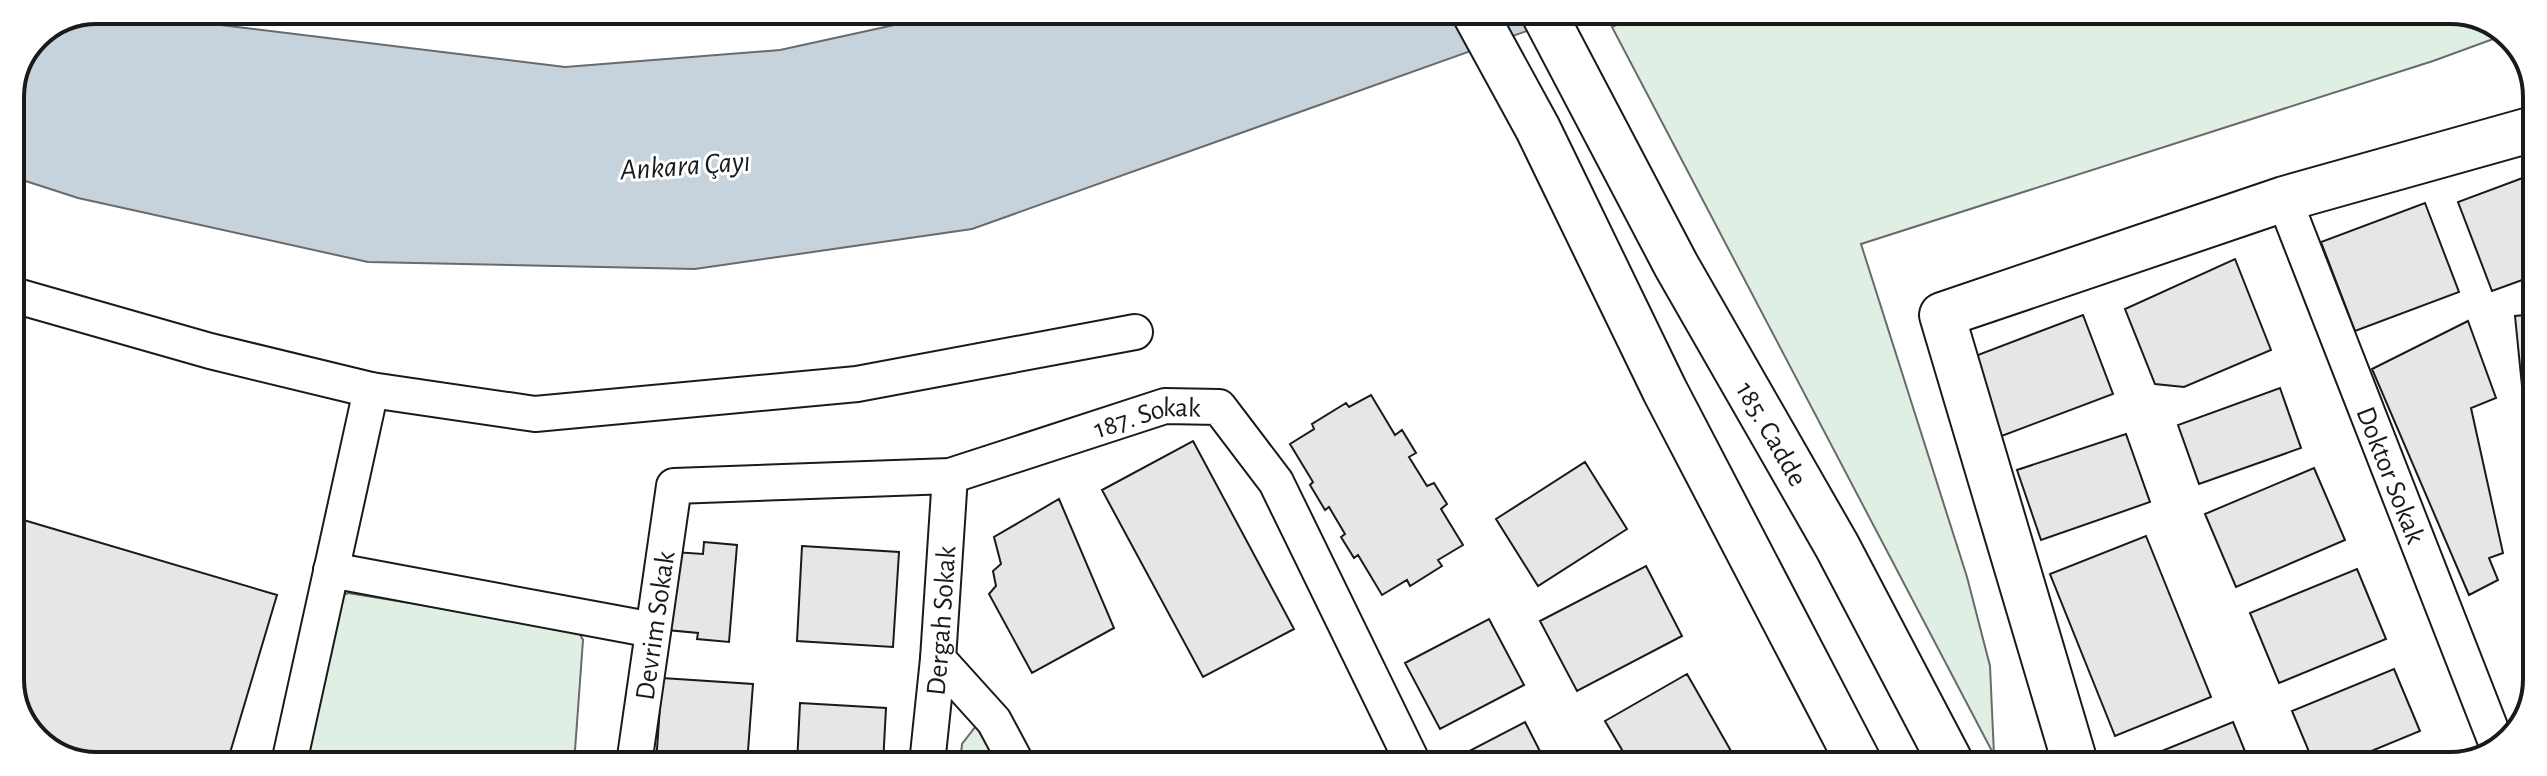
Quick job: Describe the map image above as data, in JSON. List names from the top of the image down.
{
  "streets": {
    "street": [
      "187. Sokak",
      "185. Cadde",
      "Doktor Sokak",
      "Dergah Sokak",
      "Devrim Sokak"
    ]
  },
  "crossings": [
    ["187. Sokak", "Dergah Sokak"],
    ["187. Sokak", "Devrim Sokak"]
  ],
  "water": ["Ankara Çayı"]
}
